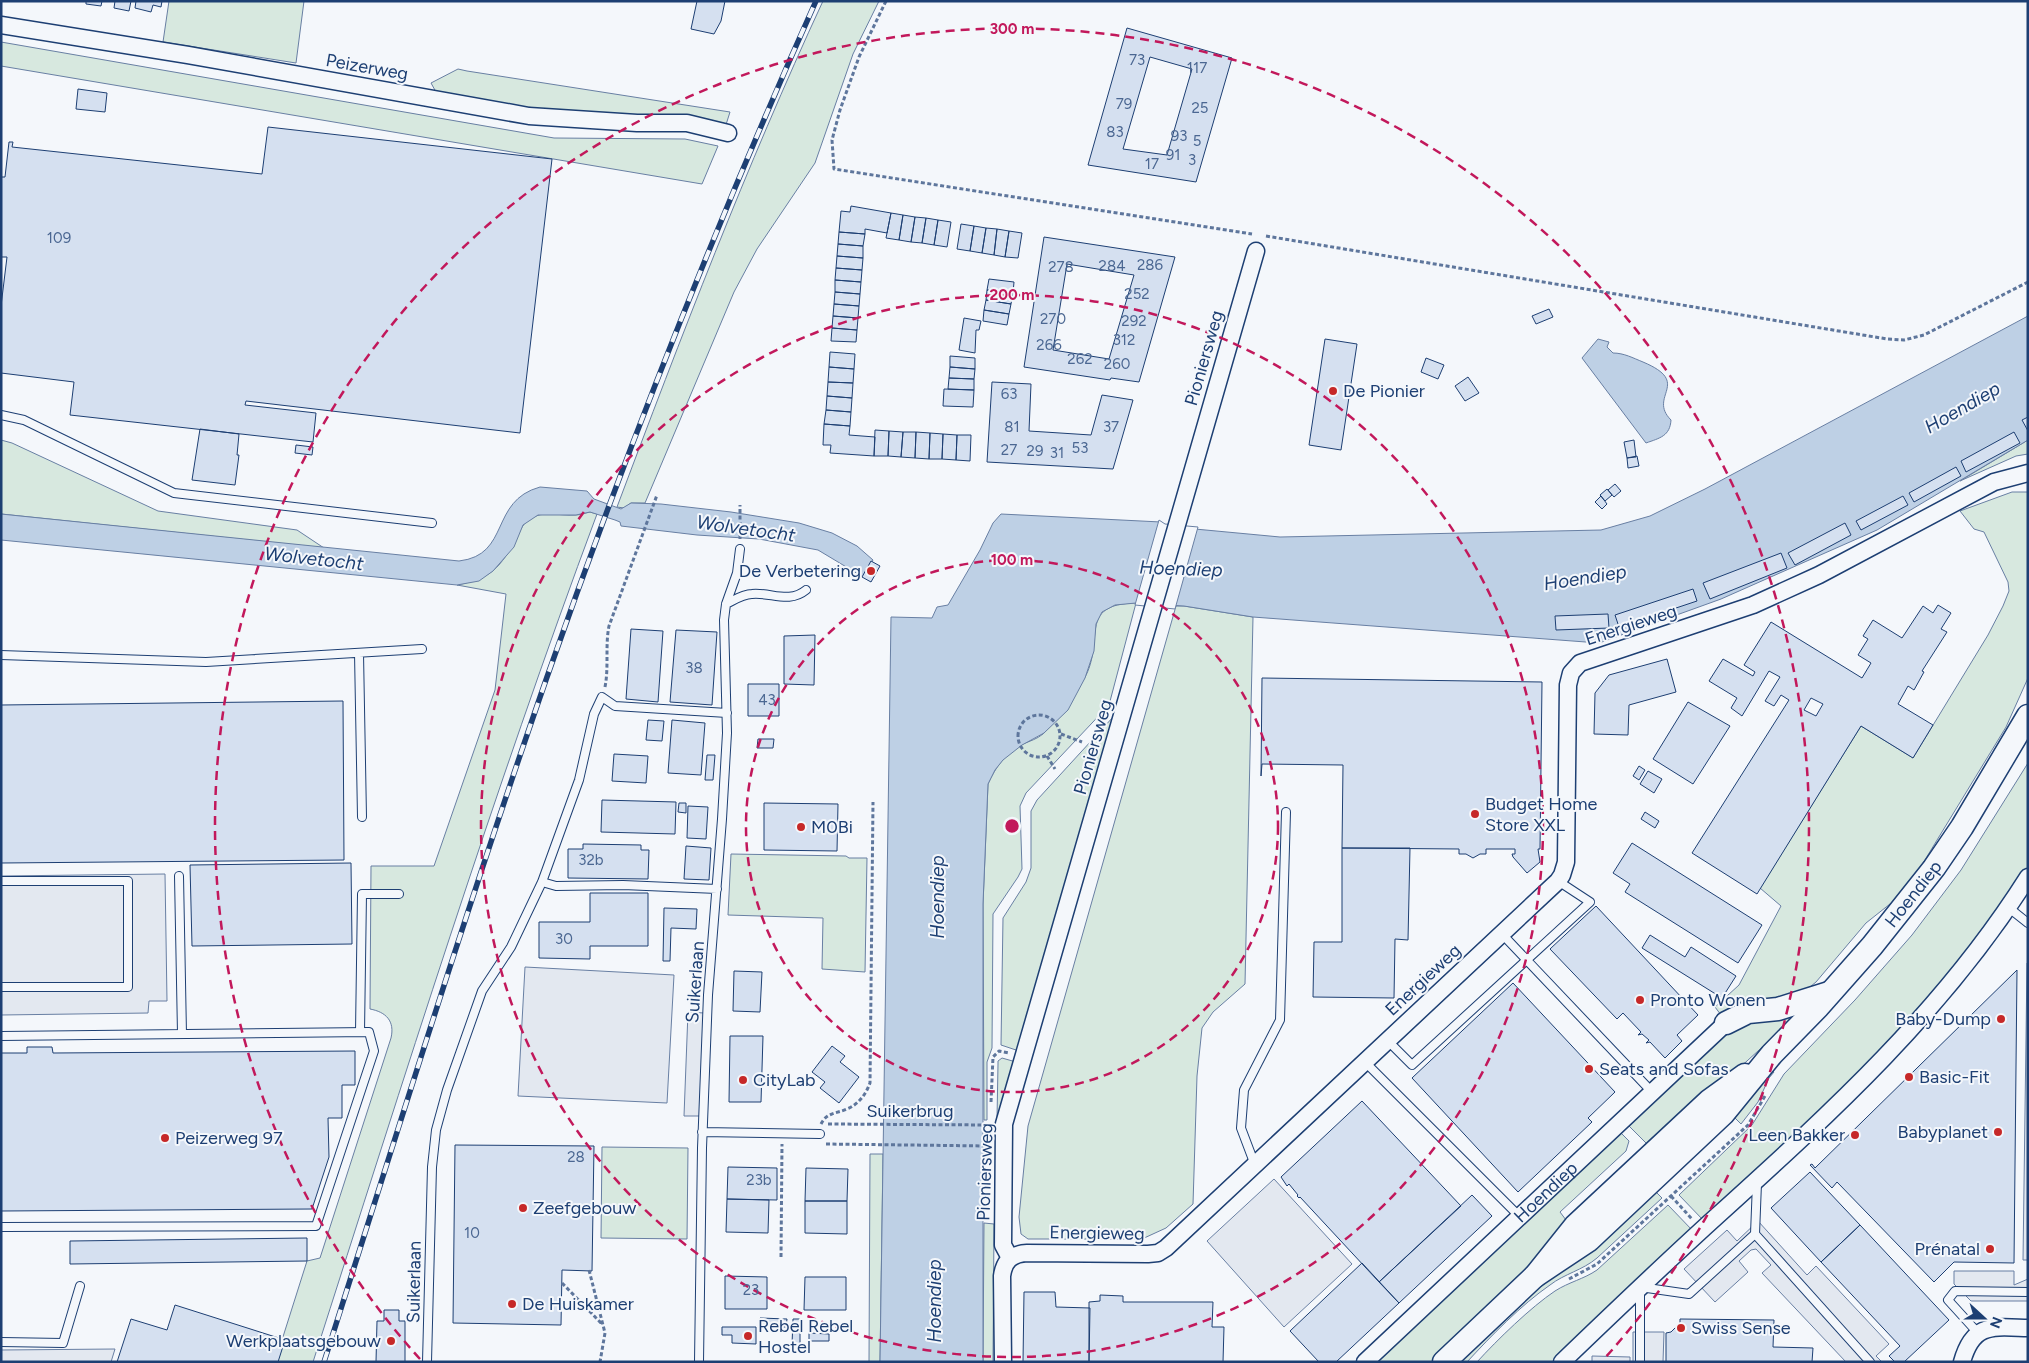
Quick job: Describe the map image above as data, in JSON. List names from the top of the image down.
{
  "streets": {
    "main road": ["Hoendiep"],
    "street": ["Peizerweg", "Pioniersweg", "Energieweg"],
    "lane": ["Suikerlaan"],
    "path": ["Suikerbrug"]
  },
  "crossings": [
    ["Pioniersweg", "Energieweg"]
  ],
  "water": ["Hoendiep", "Wolvetocht"],
  "places": [
    "De Pionier",
    "De Verbetering",
    "Budget Home Store XXL",
    "M0Bi",
    "Pronto Wonen",
    "Baby-Dump",
    "Seats and Sofas",
    "Basic-Fit",
    "CityLab",
    "Babyplanet",
    "Leen Bakker",
    "Peizerweg 97",
    "Zeefgebouw",
    "Prénatal",
    "De Huiskamer",
    "Swiss Sense",
    "Rebel Rebel Hostel",
    "Werkplaatsgebouw"
  ],
  "house_numbers": [
    "73",
    "117",
    "79",
    "25",
    "83",
    "93",
    "5",
    "91",
    "3",
    "17",
    "109",
    "286",
    "284",
    "278",
    "252",
    "270",
    "292",
    "312",
    "266",
    "262",
    "260",
    "63",
    "81",
    "37",
    "53",
    "27",
    "29",
    "31",
    "38",
    "43",
    "32b",
    "30",
    "28",
    "23b",
    "10",
    "23"
  ],
  "north": "right",
  "rings": ["300 m", "200 m", "100 m"]
}
